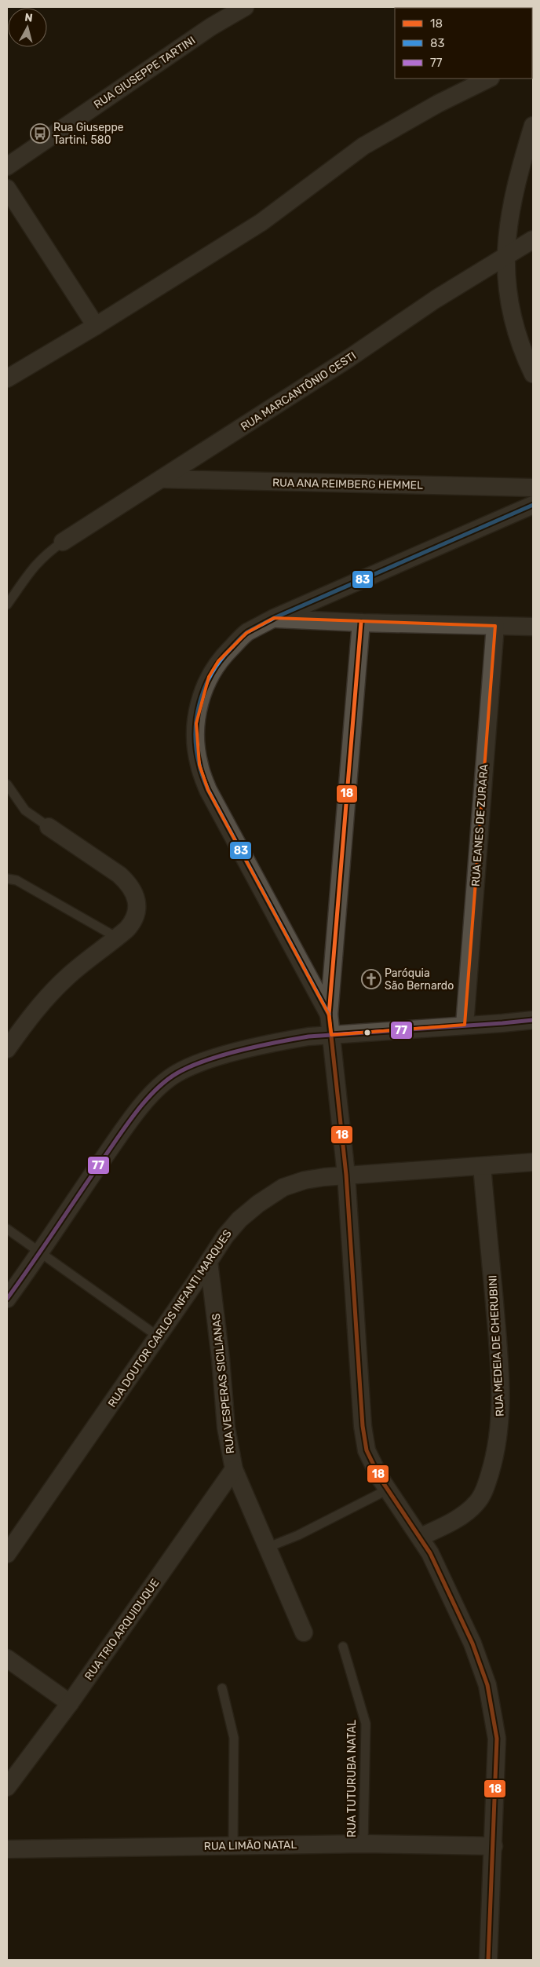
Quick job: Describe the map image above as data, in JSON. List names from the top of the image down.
{
  "streets": {
    "street": [
      "RUA GIUSEPPE TARTINI",
      "RUA MARCANTÔNIO CESTI",
      "RUA ANA REIMBERG HEMMEL",
      "RUA EANES DE ZURARA",
      "RUA DOUTOR CARLOS INFANTI MARQUES",
      "RUA MEDEIA DE CHERUBINI",
      "RUA VESPERAS SICILIANAS",
      "RUA TRIO ARQUIDUQUE",
      "RUA LIMÃO NATAL"
    ],
    "lane": ["RUA TUTURUBA NATAL"]
  },
  "crossings": [
    ["RUA MARCANTÔNIO CESTI", "RUA ANA REIMBERG HEMMEL"],
    ["RUA DOUTOR CARLOS INFANTI MARQUES", "RUA MEDEIA DE CHERUBINI"],
    ["RUA DOUTOR CARLOS INFANTI MARQUES", "RUA VESPERAS SICILIANAS"],
    ["RUA VESPERAS SICILIANAS", "RUA TRIO ARQUIDUQUE"],
    ["RUA TUTURUBA NATAL", "RUA LIMÃO NATAL"]
  ],
  "places": {
    "bus stop": ["Rua Giuseppe Tartini, 580"],
    "church": ["Paróquia São Bernardo"]
  },
  "lines": ["transit line 83", "transit line 18", "transit line 77"],
  "legend": ["18", "83", "77"],
  "north": "top"
}
